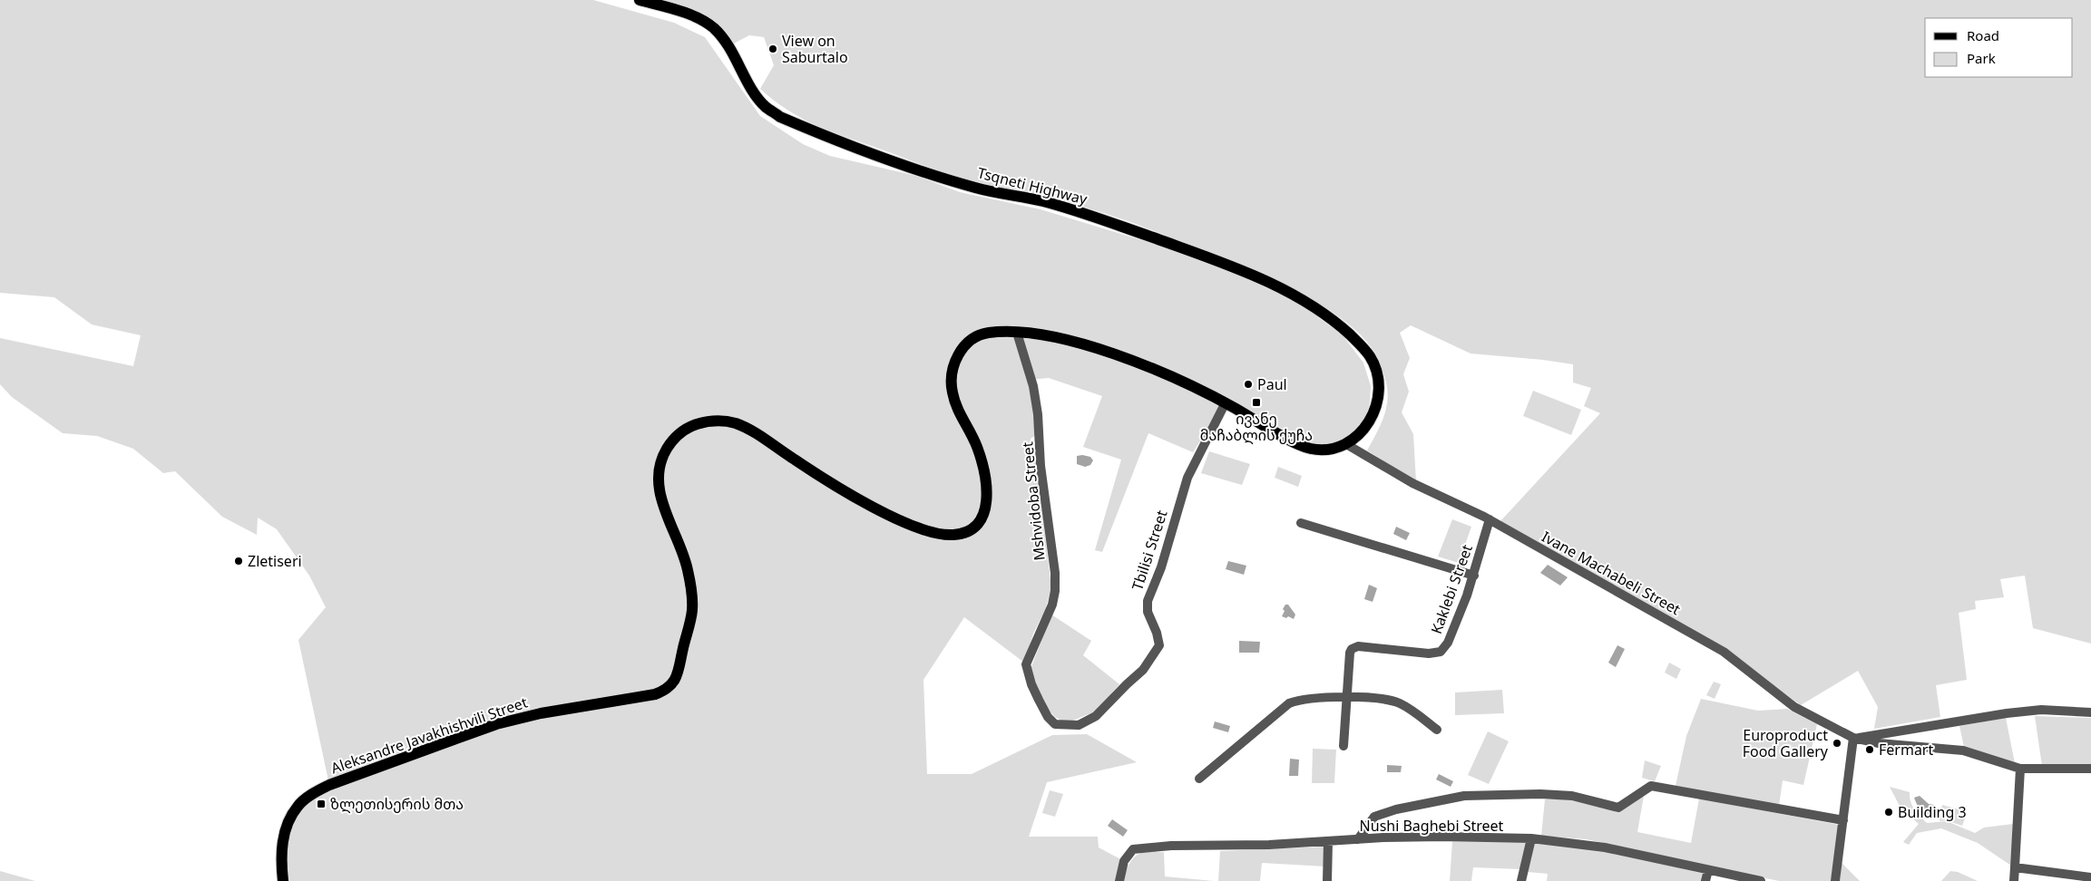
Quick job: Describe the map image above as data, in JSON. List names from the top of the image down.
{
  "streets": {
    "main road": ["Tsqneti Highway", "Aleksandre Javakhishvili Street"],
    "street": [
      "Mshvidoba Street",
      "Tbilisi Street",
      "Ivane Machabeli Street",
      "Kaklebi Street",
      "Nushi Baghebi Street"
    ]
  },
  "crossings": [
    ["Tsqneti Highway", "Ivane Machabeli Street"],
    ["Tsqneti Highway", "Aleksandre Javakhishvili Street"],
    ["Mshvidoba Street", "Tbilisi Street"],
    ["Mshvidoba Street", "Aleksandre Javakhishvili Street"],
    ["Tbilisi Street", "Aleksandre Javakhishvili Street"],
    ["Ivane Machabeli Street", "Kaklebi Street"],
    ["Ivane Machabeli Street", "Aleksandre Javakhishvili Street"]
  ],
  "places": {
    "other": [
      "View on Saburtalo",
      "Paul",
      "Zletiseri",
      "Europroduct Food Gallery",
      "Fermart",
      "Building 3"
    ],
    "transit": ["ივანე მაჩაბლის ქუჩა", "ზლეთისერის მთა"]
  },
  "legend": ["Road", "Park"]
}
